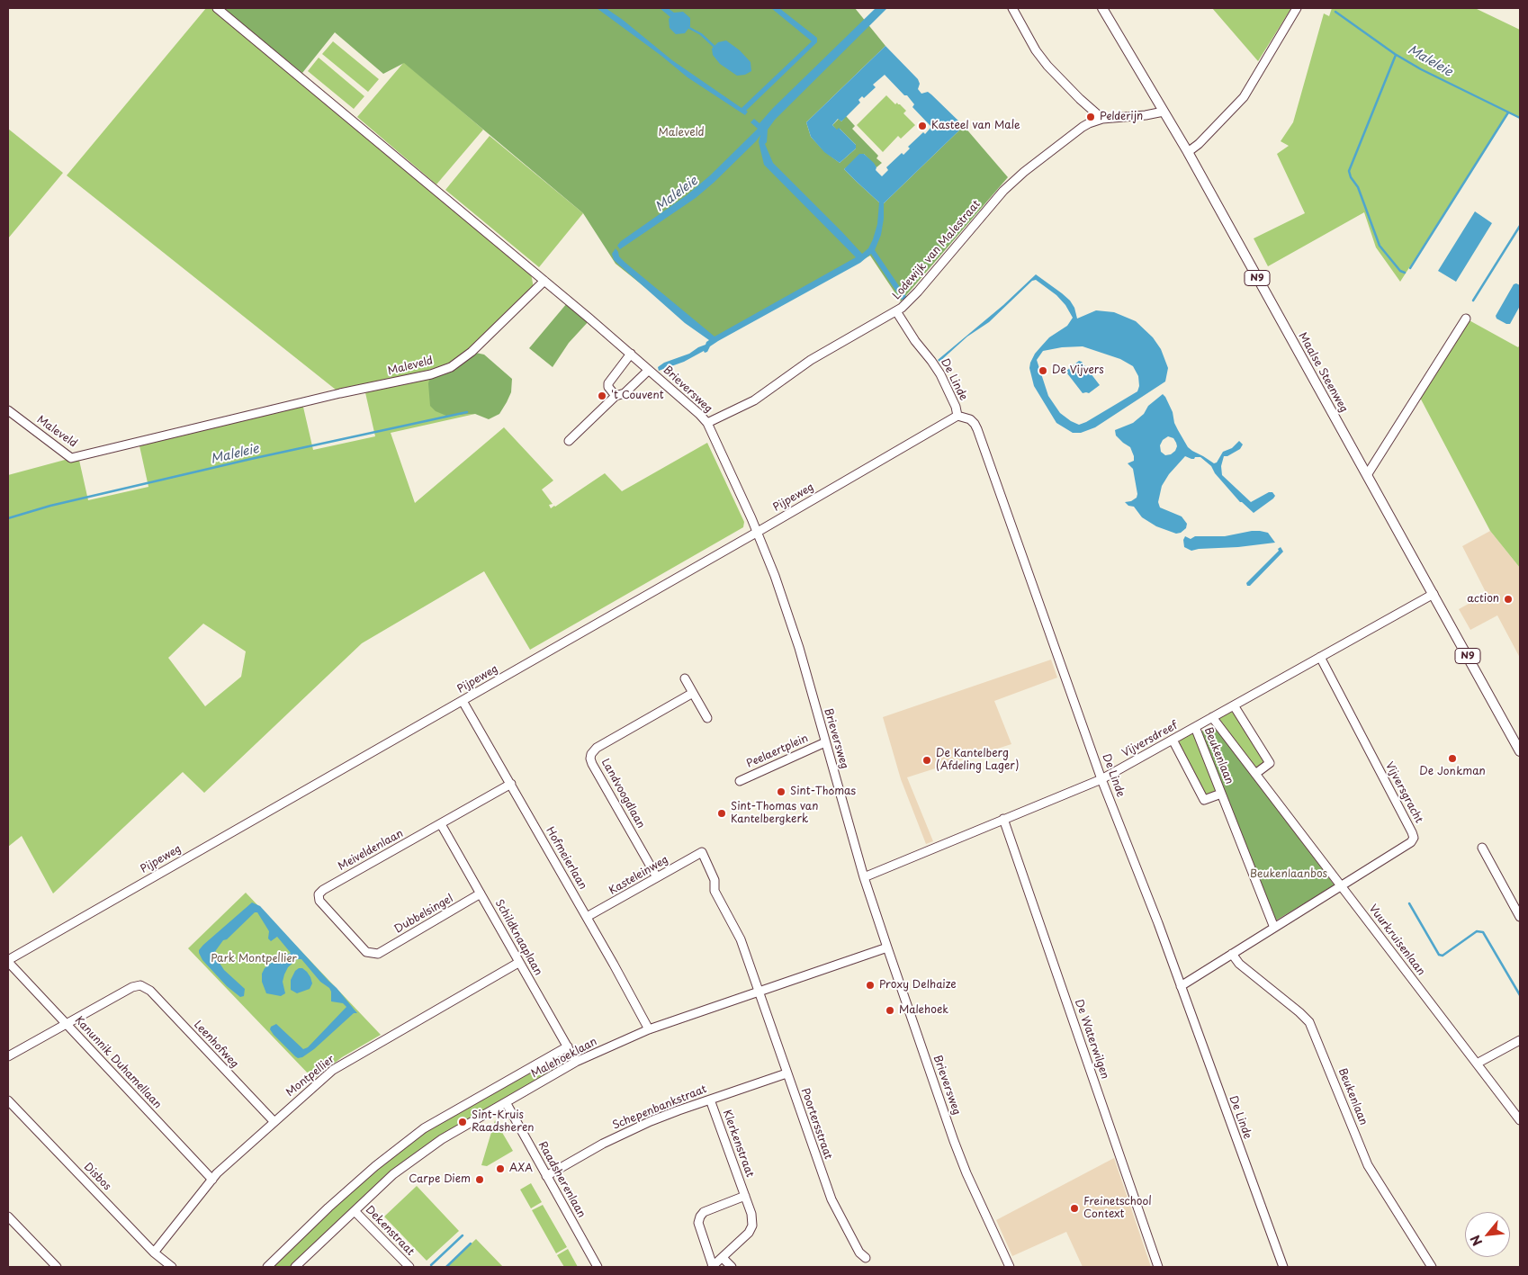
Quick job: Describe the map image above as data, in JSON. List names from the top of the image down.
{
  "streets": {
    "main road": ["N9", "Maalse Steenweg"],
    "street": [
      "Lodewijk van Malestraat",
      "Maleveld",
      "De Linde",
      "Brieversweg",
      "Pijpeweg",
      "Vijversdreef",
      "Peelaertplein",
      "Beukenlaan",
      "Vijversgracht",
      "Landvoogdlaan",
      "Meiveldenlaan",
      "Hofmeierlaan",
      "Kasteleinweg",
      "Dubbelsingel",
      "Schildknaaplaan",
      "Vuurkruisenlaan",
      "De Waterwilgen",
      "Leenhofweg",
      "Malehoeklaan",
      "Kanunnik Duhamellaan",
      "Montpellier",
      "Schepenbankstraat",
      "Poortersstraat",
      "Klerkenstraat",
      "Disbos",
      "Raadsherenlaan",
      "Dekenstraat"
    ]
  },
  "crossings": [
    ["Lodewijk van Malestraat", "Maalse Steenweg"],
    ["Lodewijk van Malestraat", "De Linde"],
    ["Lodewijk van Malestraat", "Brieversweg"],
    ["Maleveld", "Brieversweg"],
    ["Maalse Steenweg", "Vijversdreef"],
    ["De Linde", "Pijpeweg"],
    ["De Linde", "Vijversdreef"],
    ["De Linde", "Vijversgracht"],
    ["Brieversweg", "Pijpeweg"],
    ["Brieversweg", "Vijversdreef"],
    ["Brieversweg", "Peelaertplein"],
    ["Brieversweg", "Malehoeklaan"],
    ["Pijpeweg", "Hofmeierlaan"],
    ["Pijpeweg", "Kanunnik Duhamellaan"],
    ["Vijversdreef", "Beukenlaan"],
    ["Vijversdreef", "Vijversgracht"],
    ["Vijversdreef", "Vuurkruisenlaan"],
    ["Vijversdreef", "De Waterwilgen"],
    ["Beukenlaan", "Vijversgracht"],
    ["Vijversgracht", "Vuurkruisenlaan"],
    ["Landvoogdlaan", "Kasteleinweg"],
    ["Meiveldenlaan", "Hofmeierlaan"],
    ["Meiveldenlaan", "Dubbelsingel"],
    ["Meiveldenlaan", "Schildknaaplaan"],
    ["Hofmeierlaan", "Kasteleinweg"],
    ["Hofmeierlaan", "Malehoeklaan"],
    ["Kasteleinweg", "Poortersstraat"],
    ["Dubbelsingel", "Schildknaaplaan"],
    ["Schildknaaplaan", "Malehoeklaan"],
    ["Schildknaaplaan", "Montpellier"],
    ["Leenhofweg", "Kanunnik Duhamellaan"],
    ["Leenhofweg", "Montpellier"],
    ["Malehoeklaan", "Poortersstraat"],
    ["Malehoeklaan", "Raadsherenlaan"],
    ["Malehoeklaan", "Dekenstraat"],
    ["Kanunnik Duhamellaan", "Montpellier"],
    ["Montpellier", "Disbos"],
    ["Schepenbankstraat", "Poortersstraat"],
    ["Schepenbankstraat", "Klerkenstraat"],
    ["Schepenbankstraat", "Raadsherenlaan"]
  ],
  "water": ["Maleleie"],
  "parks": ["Maleveld", "Beukenlaanbos", "Park Montpellier"],
  "places": [
    "Pelderijn",
    "Kasteel van Male",
    "De Vijvers",
    "'t Couvent",
    "action",
    "De Jonkman",
    "De Kantelberg (Afdeling Lager)",
    "Sint-Thomas",
    "Sint-Thomas van Kantelbergkerk",
    "Proxy Delhaize",
    "Malehoek",
    "Sint-Kruis Raadsheren",
    "AXA",
    "Carpe Diem",
    "Freinetschool Context"
  ],
  "north": "bottom left"
}
